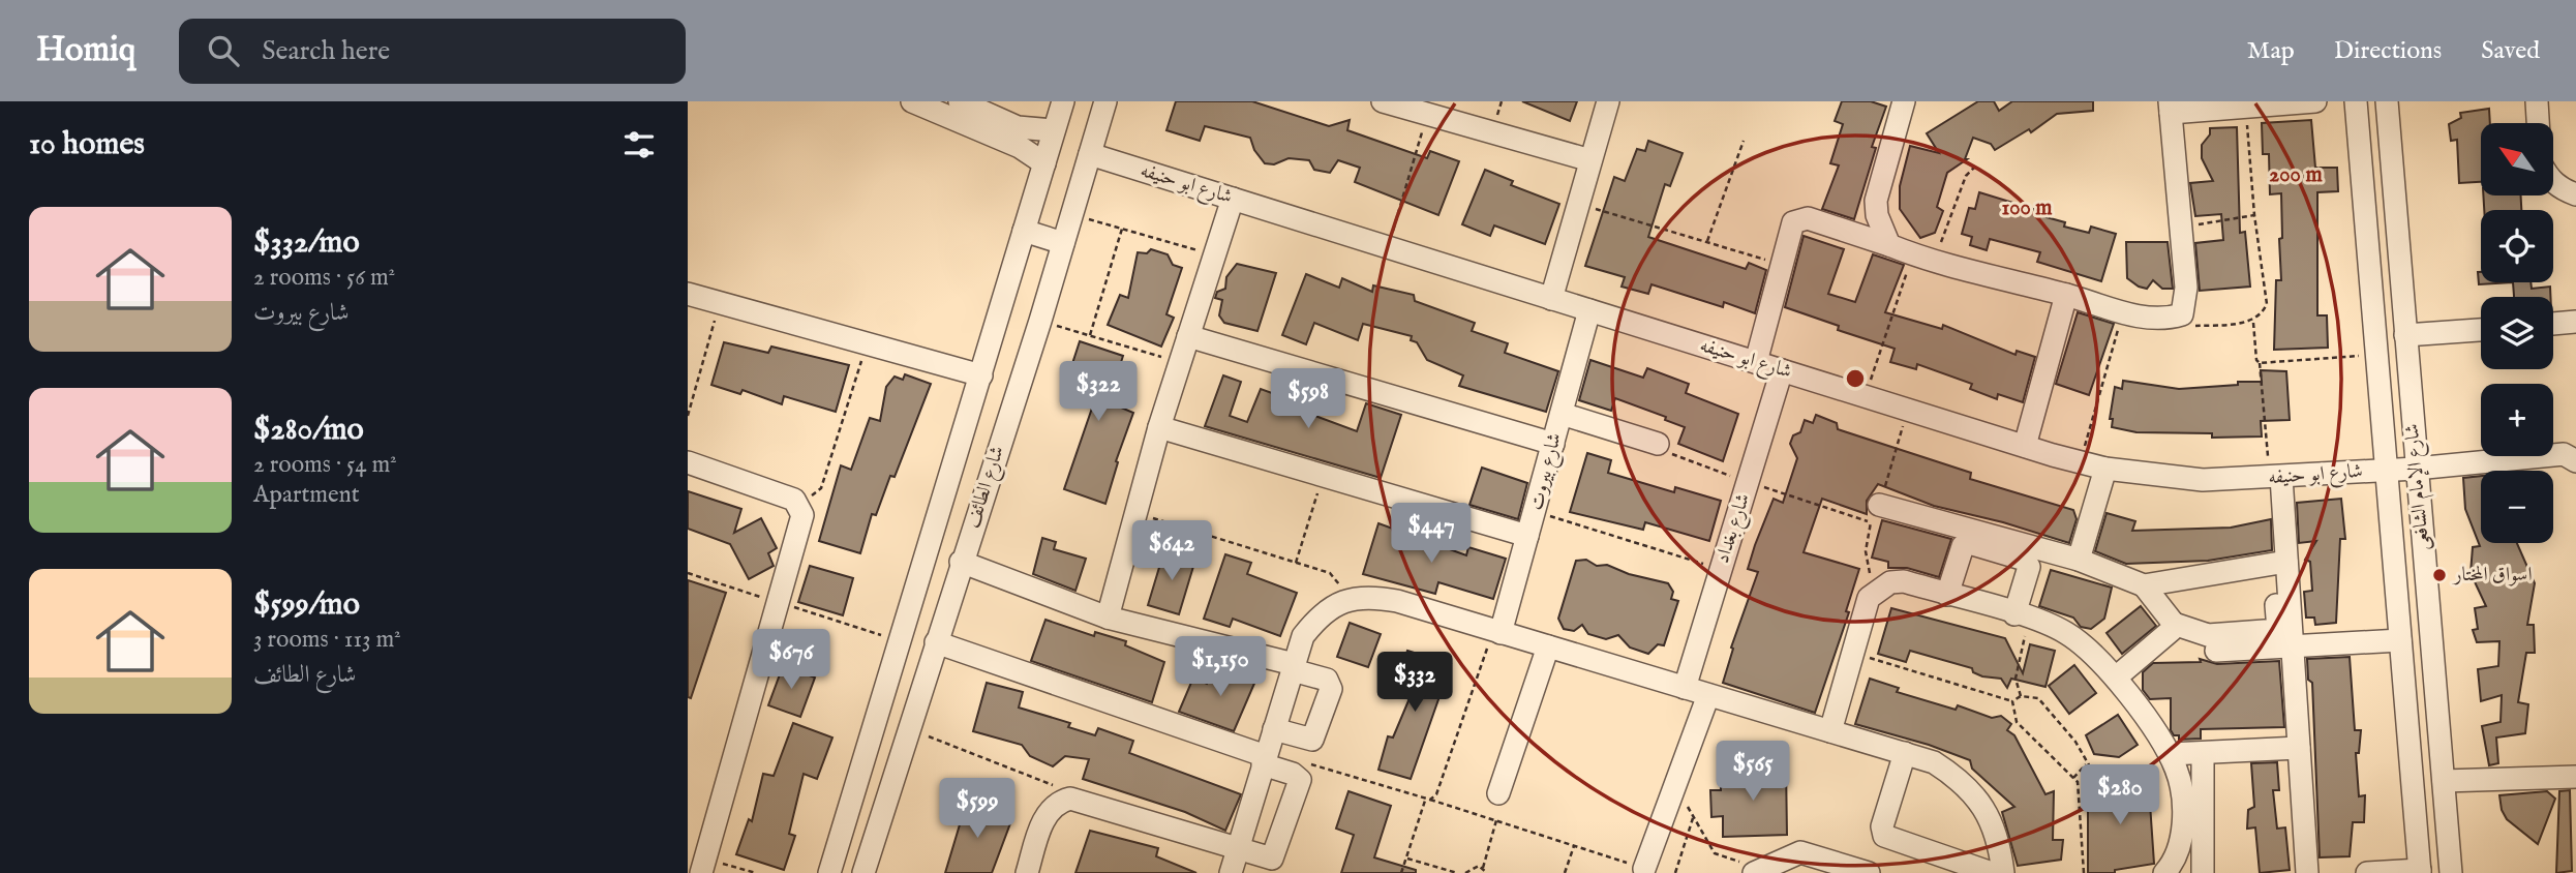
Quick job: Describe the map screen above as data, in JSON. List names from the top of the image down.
{
  "streets": {
    "street": [
      "شارع ابو حنيفه",
      "شارع بيروت",
      "شارع الطائف",
      "شارع الإمام الشافعى",
      "شارع بغداد"
    ]
  },
  "crossings": [
    ["شارع ابو حنيفه", "شارع بيروت"],
    ["شارع ابو حنيفه", "شارع الطائف"],
    ["شارع ابو حنيفه", "شارع الإمام الشافعى"],
    ["شارع ابو حنيفه", "شارع بغداد"]
  ],
  "places": ["اسواق المختار"],
  "north": "top left",
  "page": {
    "header": "Homiq",
    "search": "Search here",
    "nav": ["Map", "Directions", "Saved"],
    "heading": "10 homes",
    "map_buttons": ["+", "−"],
    "list": [
      {
        "name": "$332/mo",
        "note": "2 rooms · 56 m² · شارع بيروت"
      },
      {
        "name": "$280/mo",
        "note": "2 rooms · 54 m² · Apartment"
      },
      {
        "name": "$599/mo",
        "note": "3 rooms · 113 m² · شارع الطائف"
      }
    ],
    "price": [
      "$322",
      "$598",
      "$447",
      "$642",
      "$676",
      "$1,150",
      "$332",
      "$565",
      "$280",
      "$599"
    ]
  },
  "rings": ["200 m", "100 m"]
}
